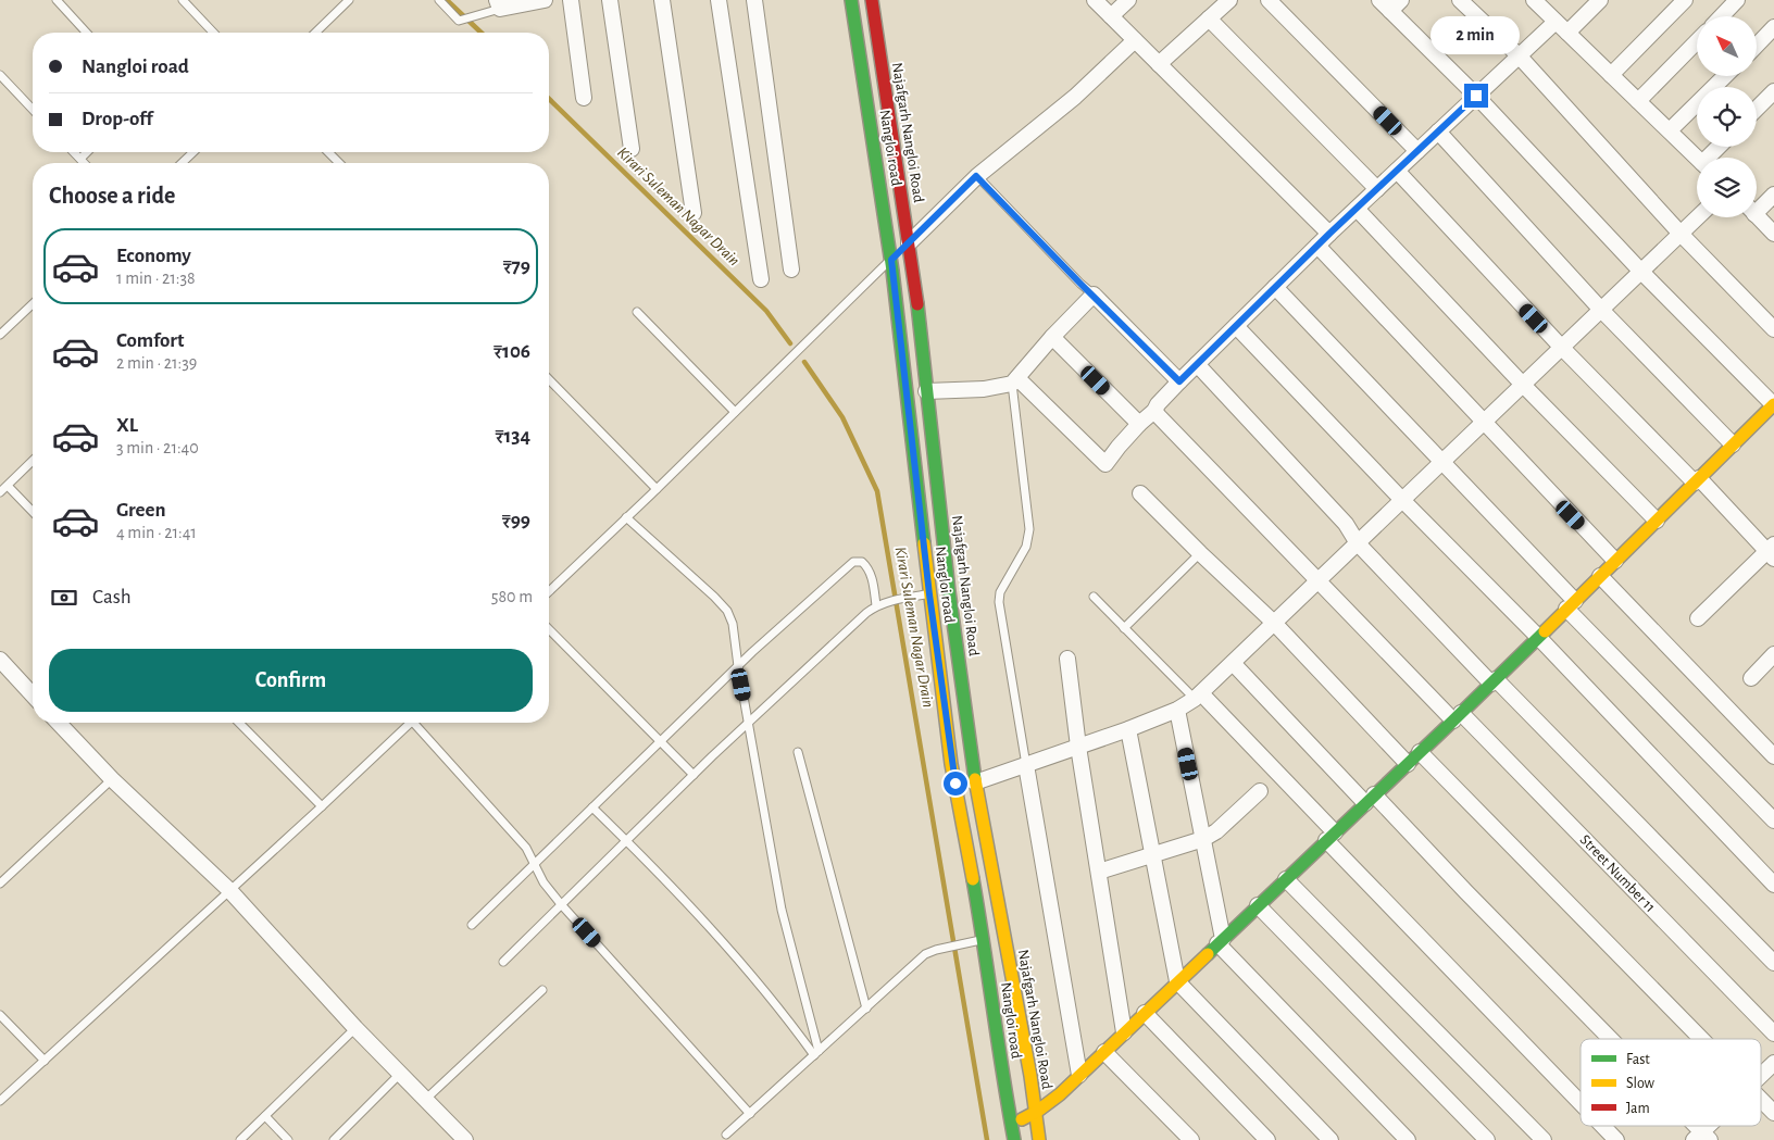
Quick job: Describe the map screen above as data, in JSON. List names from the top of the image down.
{
  "streets": {
    "main road": ["Najafgarh Nangloi Road", "Nangloi road"],
    "street": ["Street Number 11"]
  },
  "crossings": [
    ["Najafgarh Nangloi Road", "Nangloi road"]
  ],
  "water": ["Kirari Suleman Nagar Drain"],
  "legend": ["Fast", "Slow", "Jam"],
  "north": "top left",
  "page": {
    "bubble": "2 min",
    "banner": ["Nangloi road", "Drop-off"],
    "heading": "Choose a ride",
    "list": [
      {
        "name": "Economy",
        "note": "1 min · 21:38",
        "value": "₹79"
      },
      {
        "name": "Comfort",
        "note": "2 min · 21:39",
        "value": "₹106"
      },
      {
        "name": "XL",
        "note": "3 min · 21:40",
        "value": "₹134"
      },
      {
        "name": "Green",
        "note": "4 min · 21:41",
        "value": "₹99"
      }
    ],
    "pay": ["Cash", "580 m"],
    "buttons": "Confirm"
  }
}
